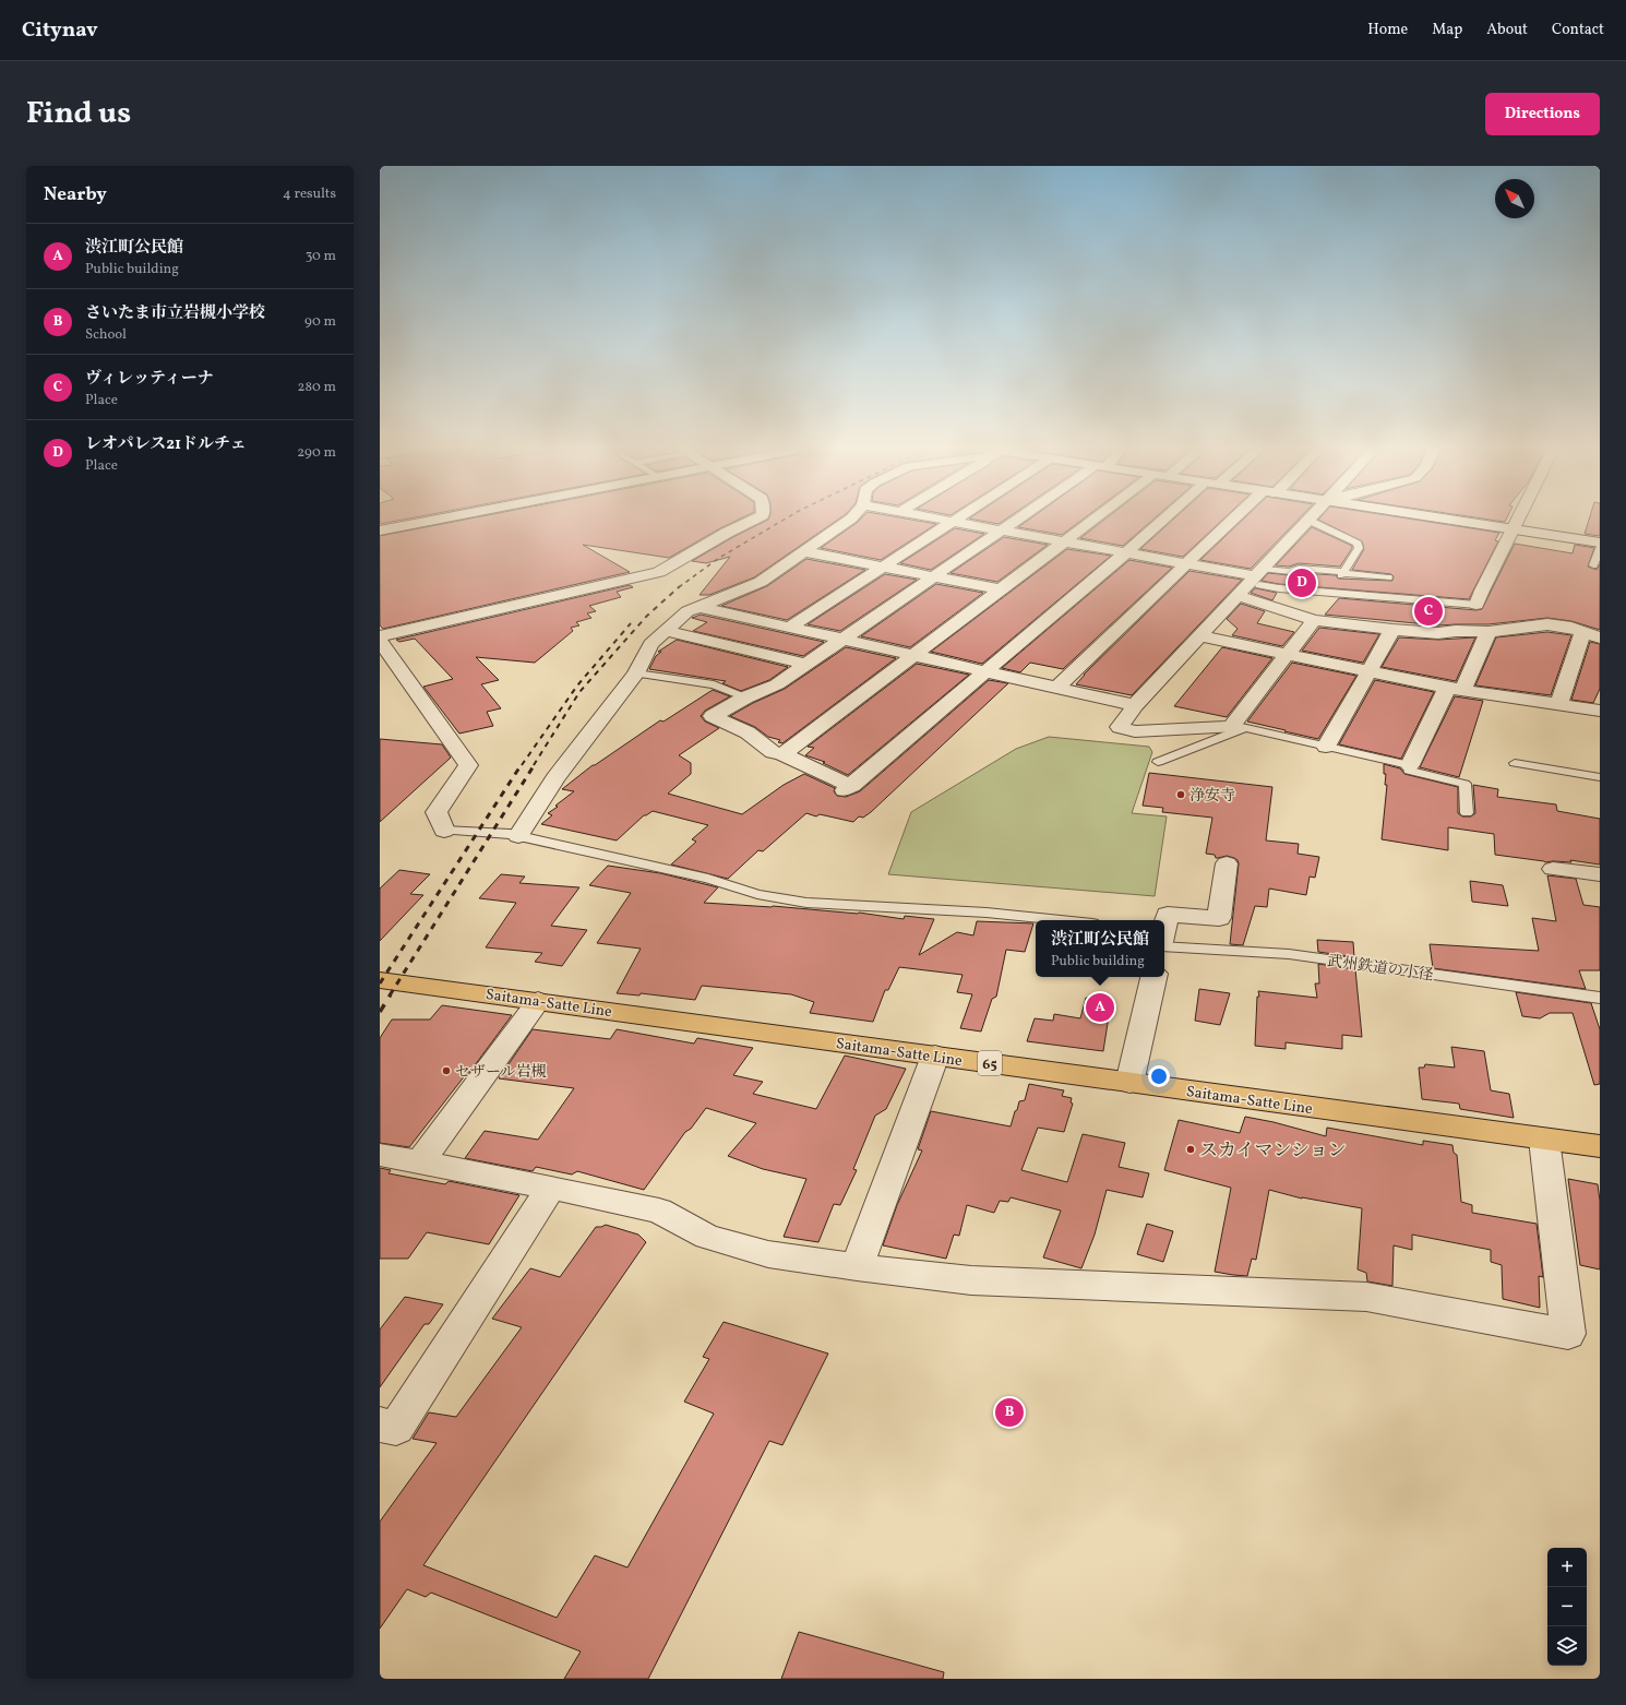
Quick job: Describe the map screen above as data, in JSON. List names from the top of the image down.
{
  "streets": {
    "main road": ["Saitama-Satte Line", "65"],
    "lane": ["武州鉄道の小径"]
  },
  "places": ["浄安寺", "セザール岩槻", "スカイマンション"],
  "north": "top left",
  "page": {
    "header": "Citynav",
    "nav": [
      "Home",
      "Map",
      "About",
      "Contact"
    ],
    "title": "Find us",
    "buttons": "Directions",
    "heading": ["Nearby", "4 results"],
    "list": [
      {
        "mark": "A",
        "name": "渋江町公民館",
        "note": "Public building",
        "value": "30 m"
      },
      {
        "mark": "B",
        "name": "さいたま市立岩槻小学校",
        "note": "School",
        "value": "90 m"
      },
      {
        "mark": "C",
        "name": "ヴィレッティーナ",
        "note": "Place",
        "value": "280 m"
      },
      {
        "mark": "D",
        "name": "レオパレス21ドルチェ",
        "note": "Place",
        "value": "290 m"
      }
    ],
    "pins": [
      "D",
      "C",
      "A",
      "B"
    ],
    "popup": ["渋江町公民館", "Public building"],
    "map_buttons": ["+", "−"]
  }
}
